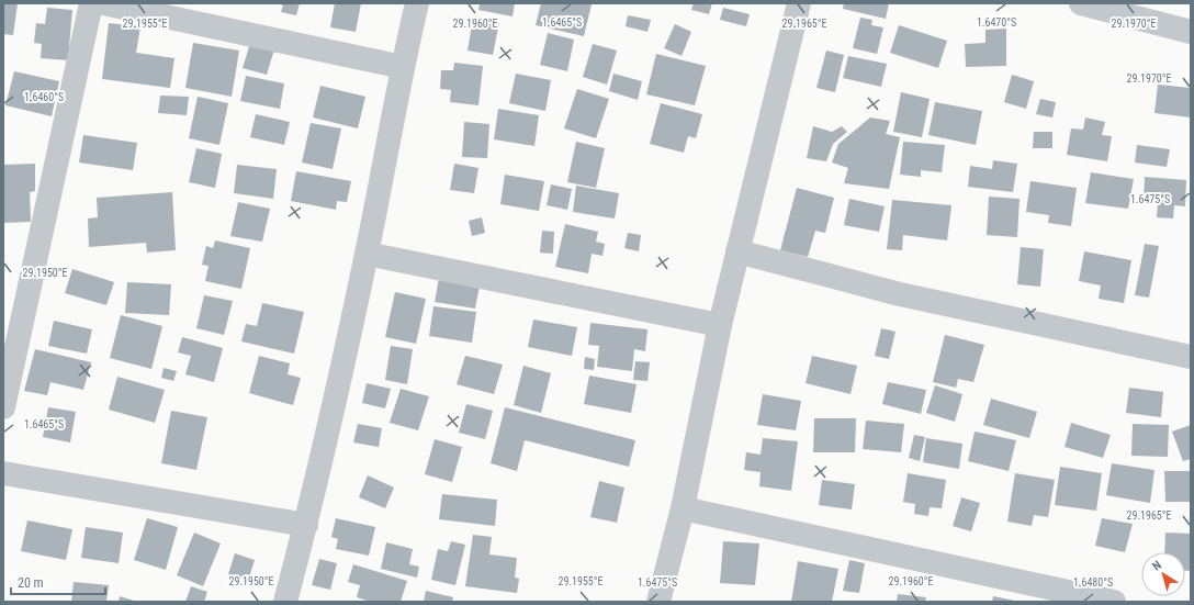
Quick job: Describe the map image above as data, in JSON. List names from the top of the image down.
{
  "scale_bar": "20 m",
  "north": "top left",
  "coordinates": [
    "1.6465°S",
    "1.6470°S",
    "29.1955°E",
    "29.1960°E",
    "29.1965°E",
    "29.1970°E",
    "1.6460°S",
    "1.6475°S",
    "29.1950°E",
    "1.6480°S"
  ]
}
